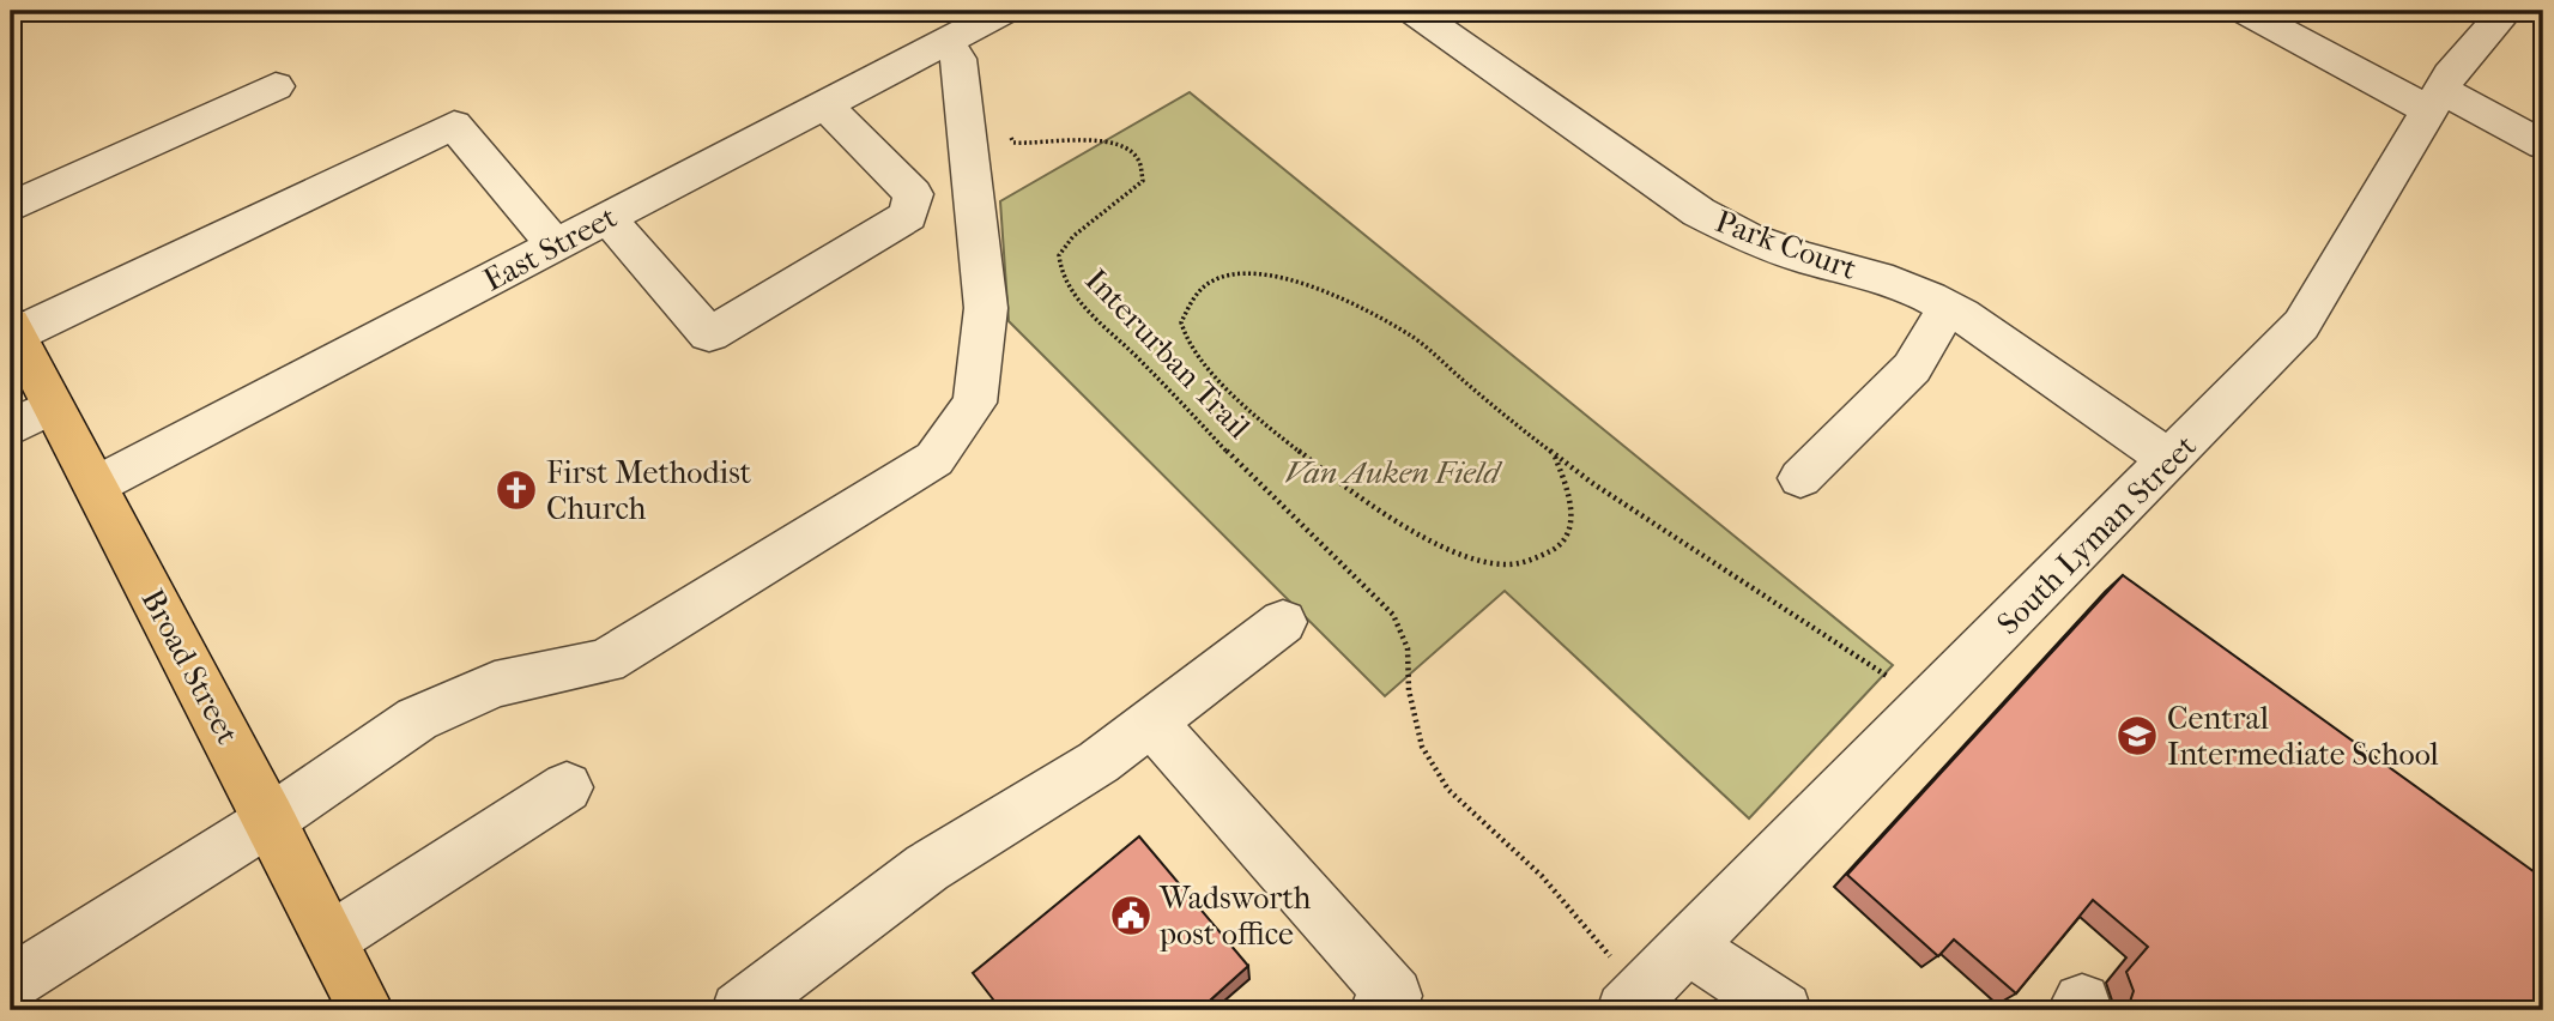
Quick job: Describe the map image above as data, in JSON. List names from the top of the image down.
{
  "streets": {
    "main road": ["Broad Street"],
    "street": ["Park Court", "East Street", "South Lyman Street"],
    "path": ["Interurban Trail"]
  },
  "crossings": [
    ["Park Court", "South Lyman Street"],
    ["East Street", "Broad Street"],
    ["Interurban Trail", "South Lyman Street"]
  ],
  "parks": ["Van Auken Field"],
  "places": {
    "church": ["First Methodist Church"],
    "school or university": ["Central Intermediate School"],
    "public building": ["Wadsworth post office"]
  }
}
